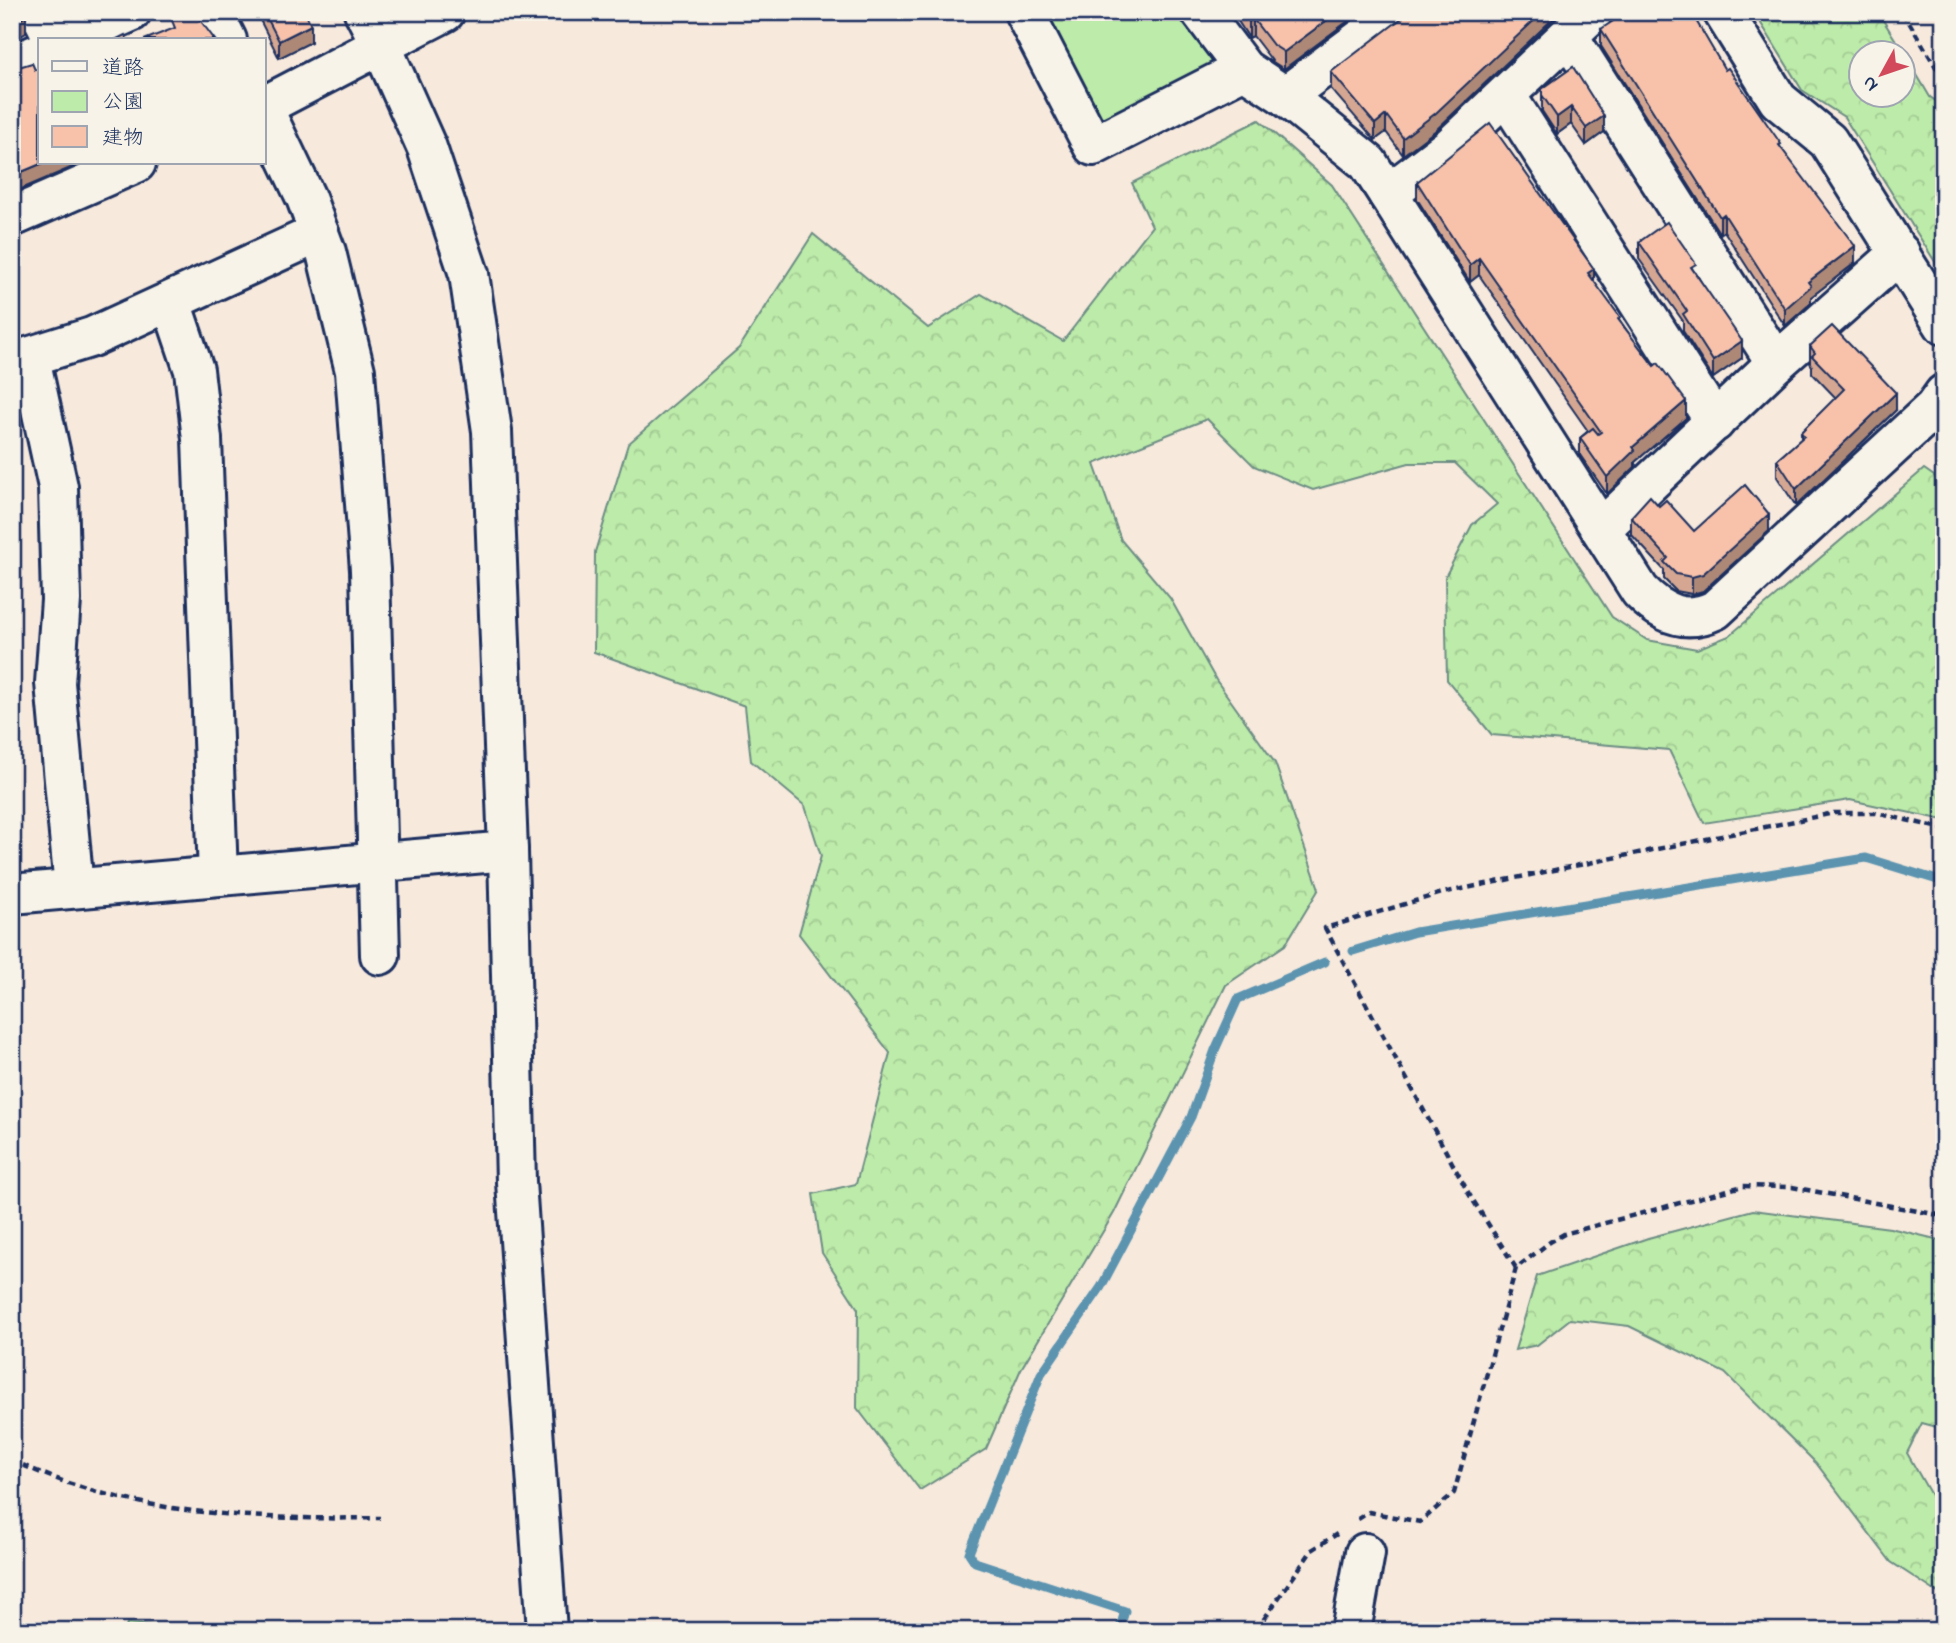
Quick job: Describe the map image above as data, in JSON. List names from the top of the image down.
{
  "legend": ["道路", "公園", "建物"],
  "north": "bottom left"
}
